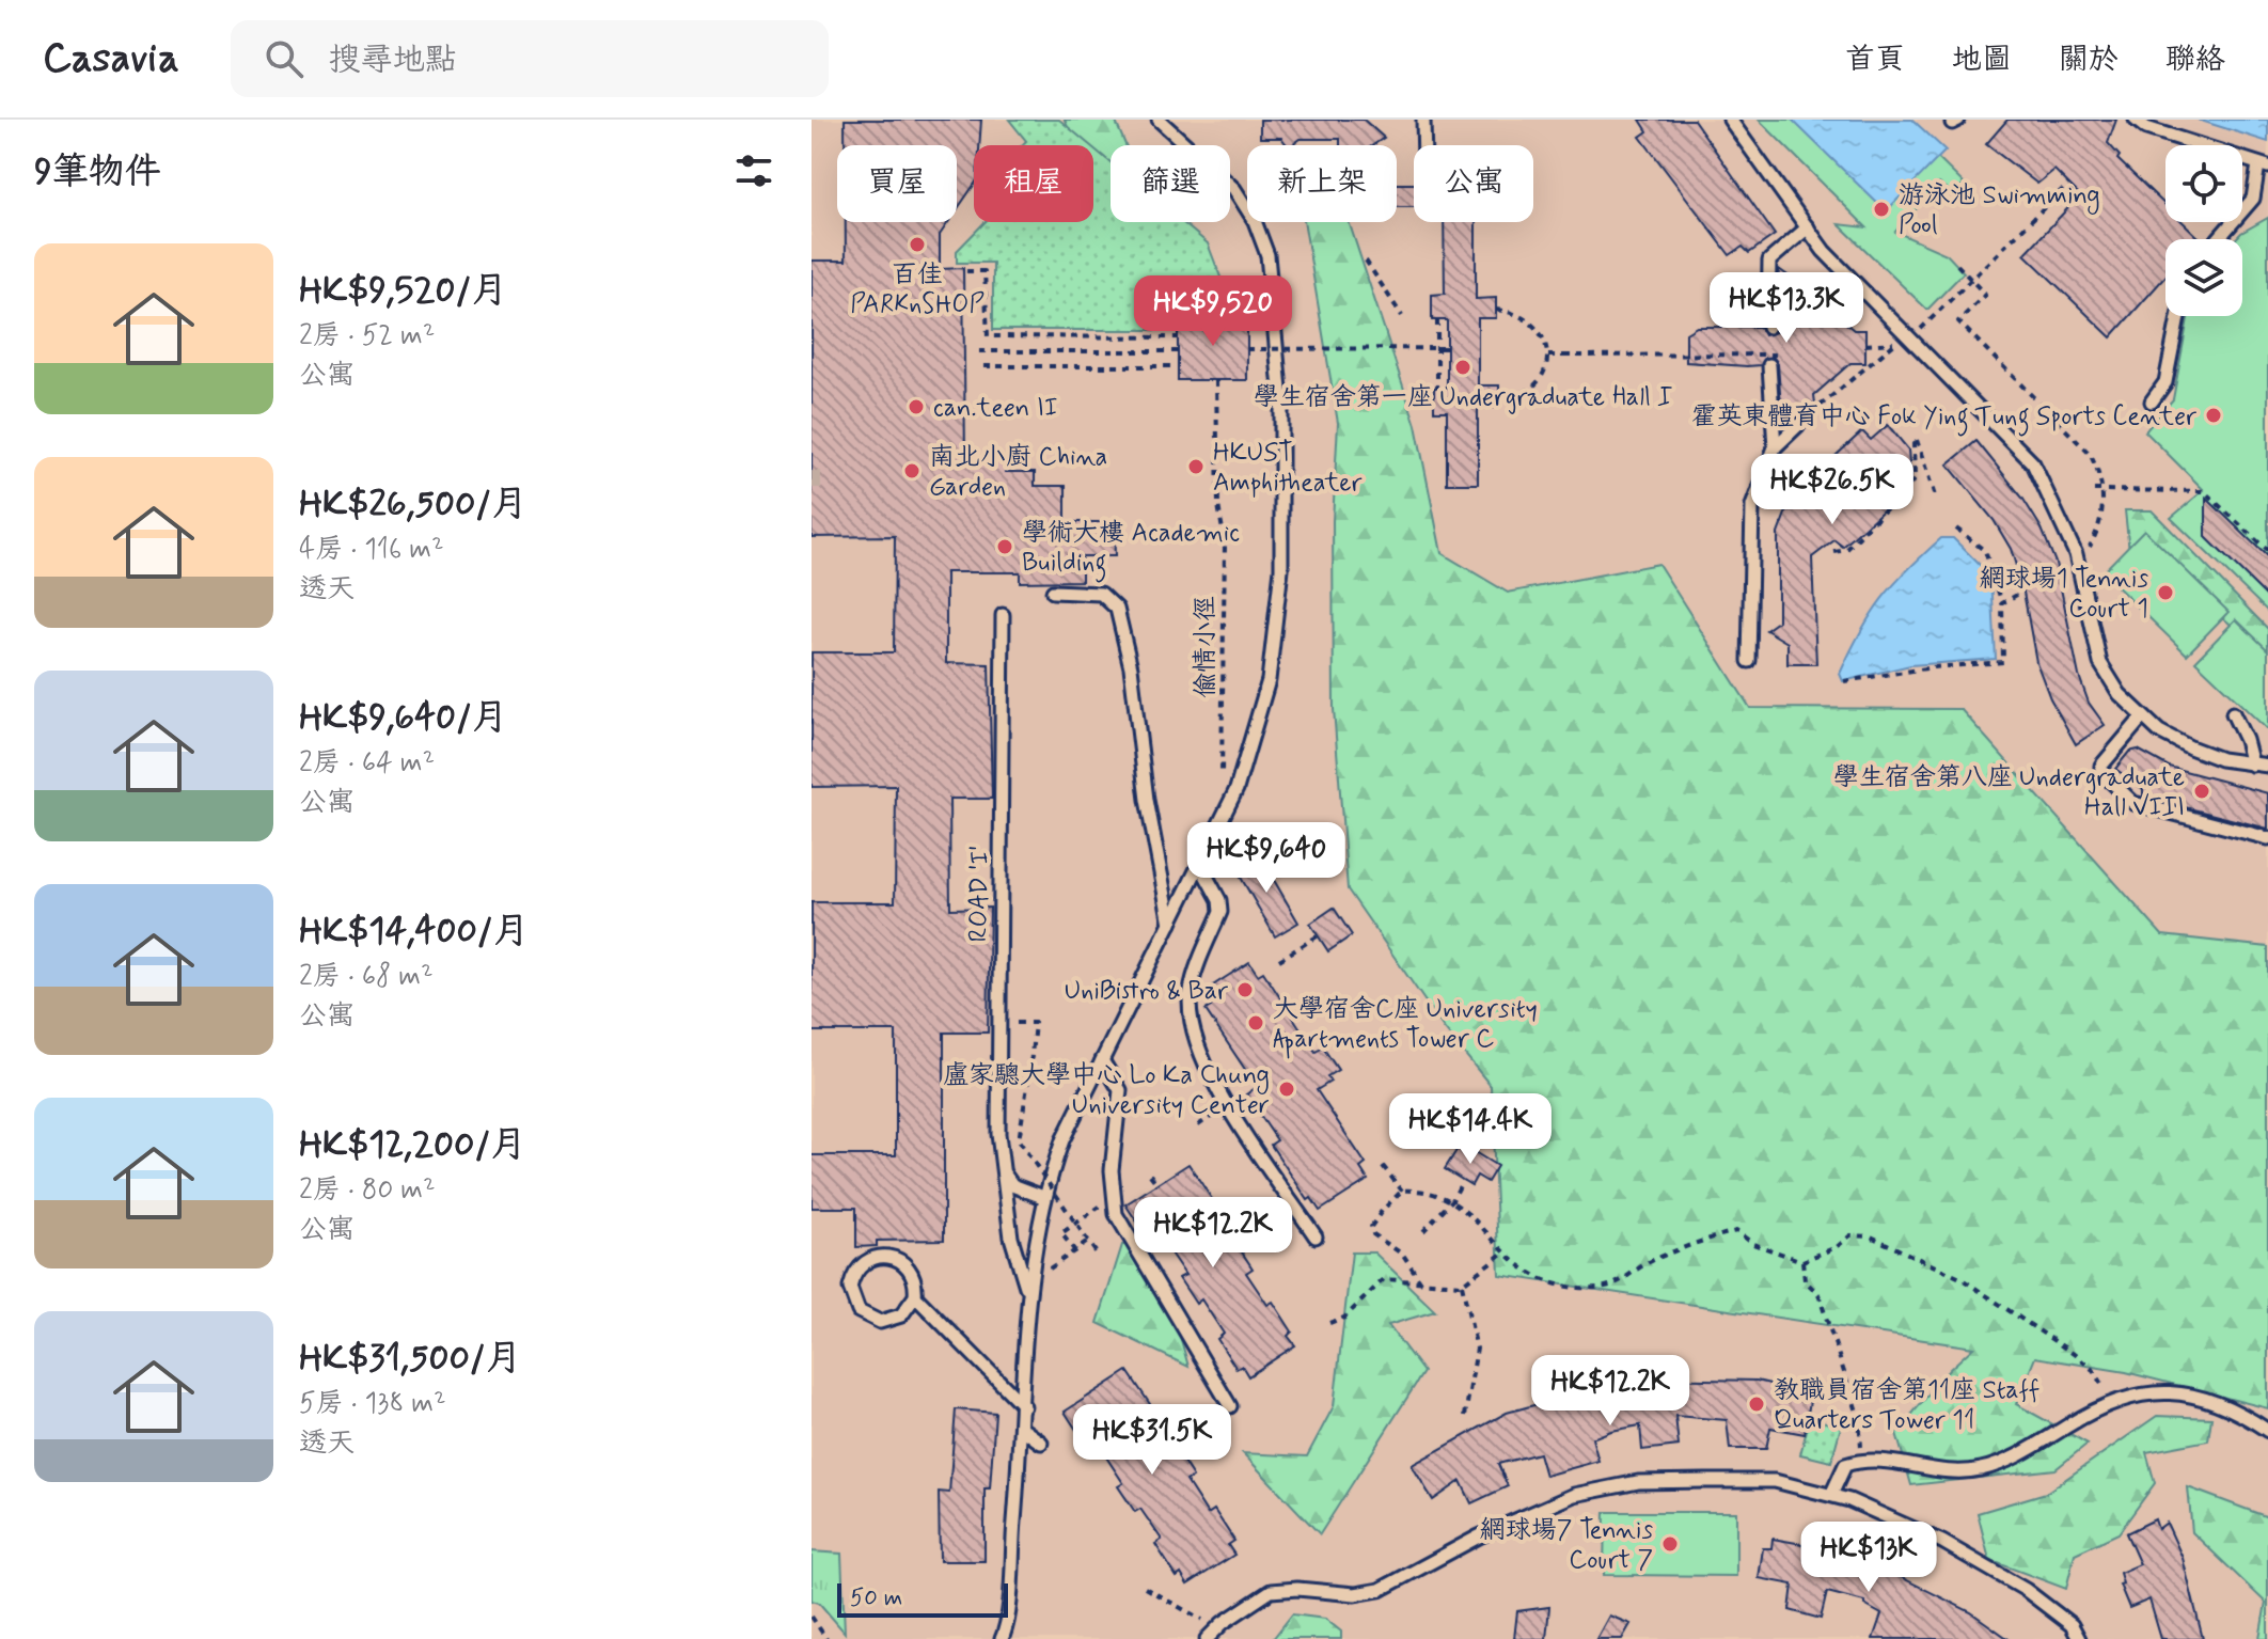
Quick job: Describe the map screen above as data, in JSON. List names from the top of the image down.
{
  "streets": {
    "lane": ["ROAD 'I'"],
    "path": ["偷情小徑"]
  },
  "places": [
    "游泳池 Swimming Pool",
    "百佳 PARKnSHOP",
    "學生宿舍第一座 Undergraduate Hall I",
    "can.teen II",
    "霍英東體育中心 Fok Ying Tung Sports Center",
    "HKUST Amphitheater",
    "南北小廚 China Garden",
    "學術大樓 Academic Building",
    "網球場1 Tennis Court 1",
    "學生宿舍第八座 Undergraduate Hall VIII",
    "UniBistro & Bar",
    "大學宿舍C座 University Apartments Tower C",
    "盧家驄大學中心 Lo Ka Chung University Center",
    "教職員宿舍第11座 Staff Quarters Tower 11",
    "網球場7 Tennis Court 7"
  ],
  "scale_bar": "50 m",
  "page": {
    "header": "Casavia",
    "search": "搜尋地點",
    "nav": [
      "首頁",
      "地圖",
      "關於",
      "聯絡"
    ],
    "heading": "9筆物件",
    "chip": [
      "買屋",
      "租屋",
      "篩選",
      "新上架",
      "公寓"
    ],
    "list": [
      {
        "name": "HK$9,520/月",
        "note": "2房 · 52 m² · 公寓"
      },
      {
        "name": "HK$26,500/月",
        "note": "4房 · 116 m² · 透天"
      },
      {
        "name": "HK$9,640/月",
        "note": "2房 · 64 m² · 公寓"
      },
      {
        "name": "HK$14,400/月",
        "note": "2房 · 68 m² · 公寓"
      },
      {
        "name": "HK$12,200/月",
        "note": "2房 · 80 m² · 公寓"
      },
      {
        "name": "HK$31,500/月",
        "note": "5房 · 138 m² · 透天"
      }
    ],
    "price": [
      "HK$13.3K",
      "HK$9,520",
      "HK$26.5K",
      "HK$9,640",
      "HK$14.4K",
      "HK$12.2K",
      "HK$12.2K",
      "HK$31.5K",
      "HK$13K"
    ],
    "scale": "50 m"
  }
}
